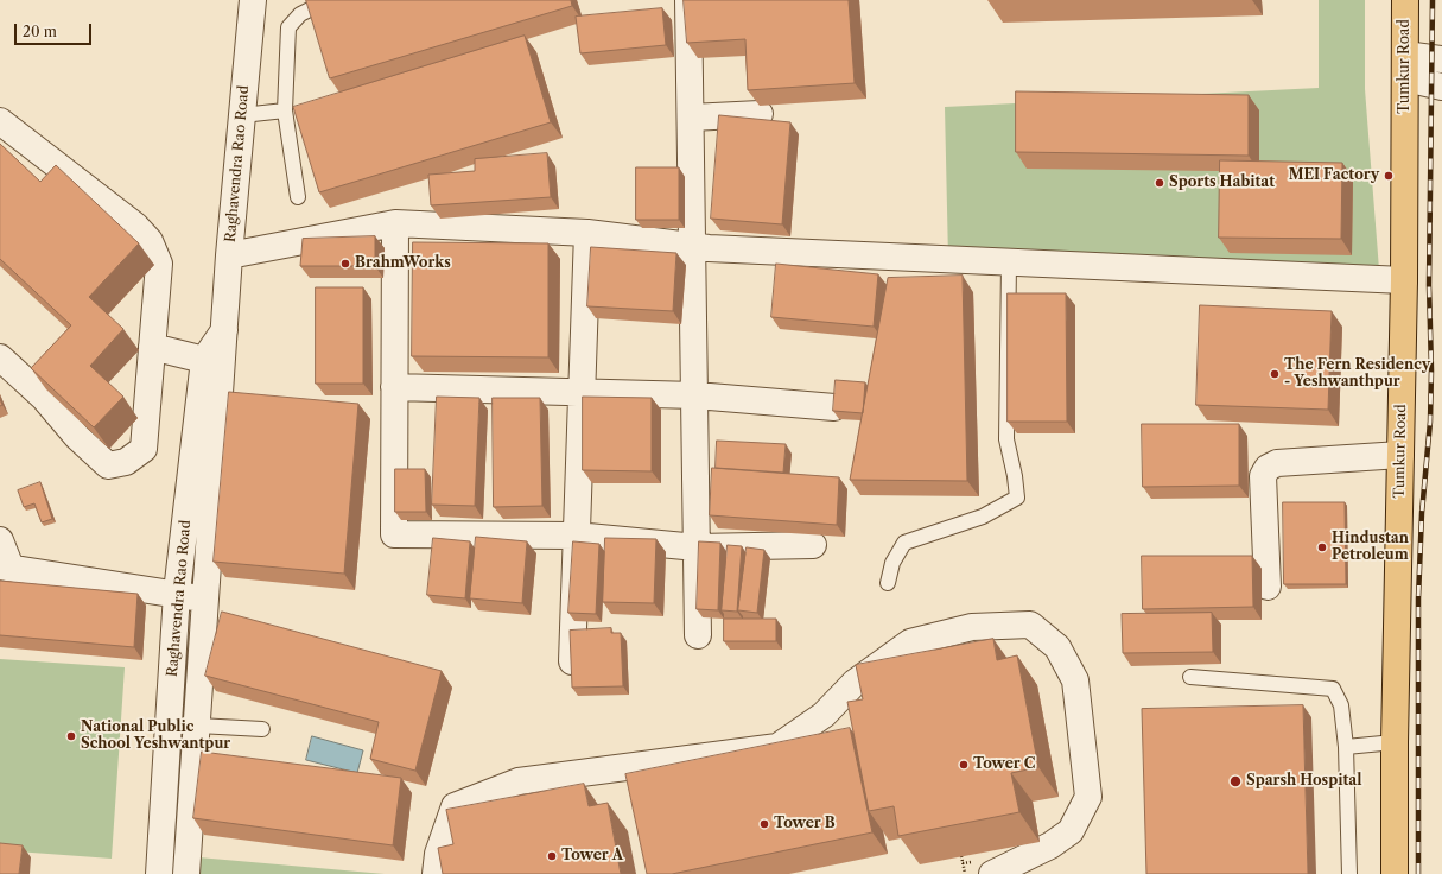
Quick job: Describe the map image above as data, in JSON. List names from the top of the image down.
{
  "streets": {
    "highway": ["Tumkur Road"],
    "street": ["Raghavendra Rao Road"]
  },
  "places": [
    "MEI Factory",
    "Sports Habitat",
    "BrahmWorks",
    "The Fern Residency - Yeshwanthpur",
    "Hindustan Petroleum",
    "National Public School Yeshwantpur",
    "Tower C",
    "Sparsh Hospital",
    "Tower B",
    "Tower A"
  ],
  "scale_bar": "20 m"
}
